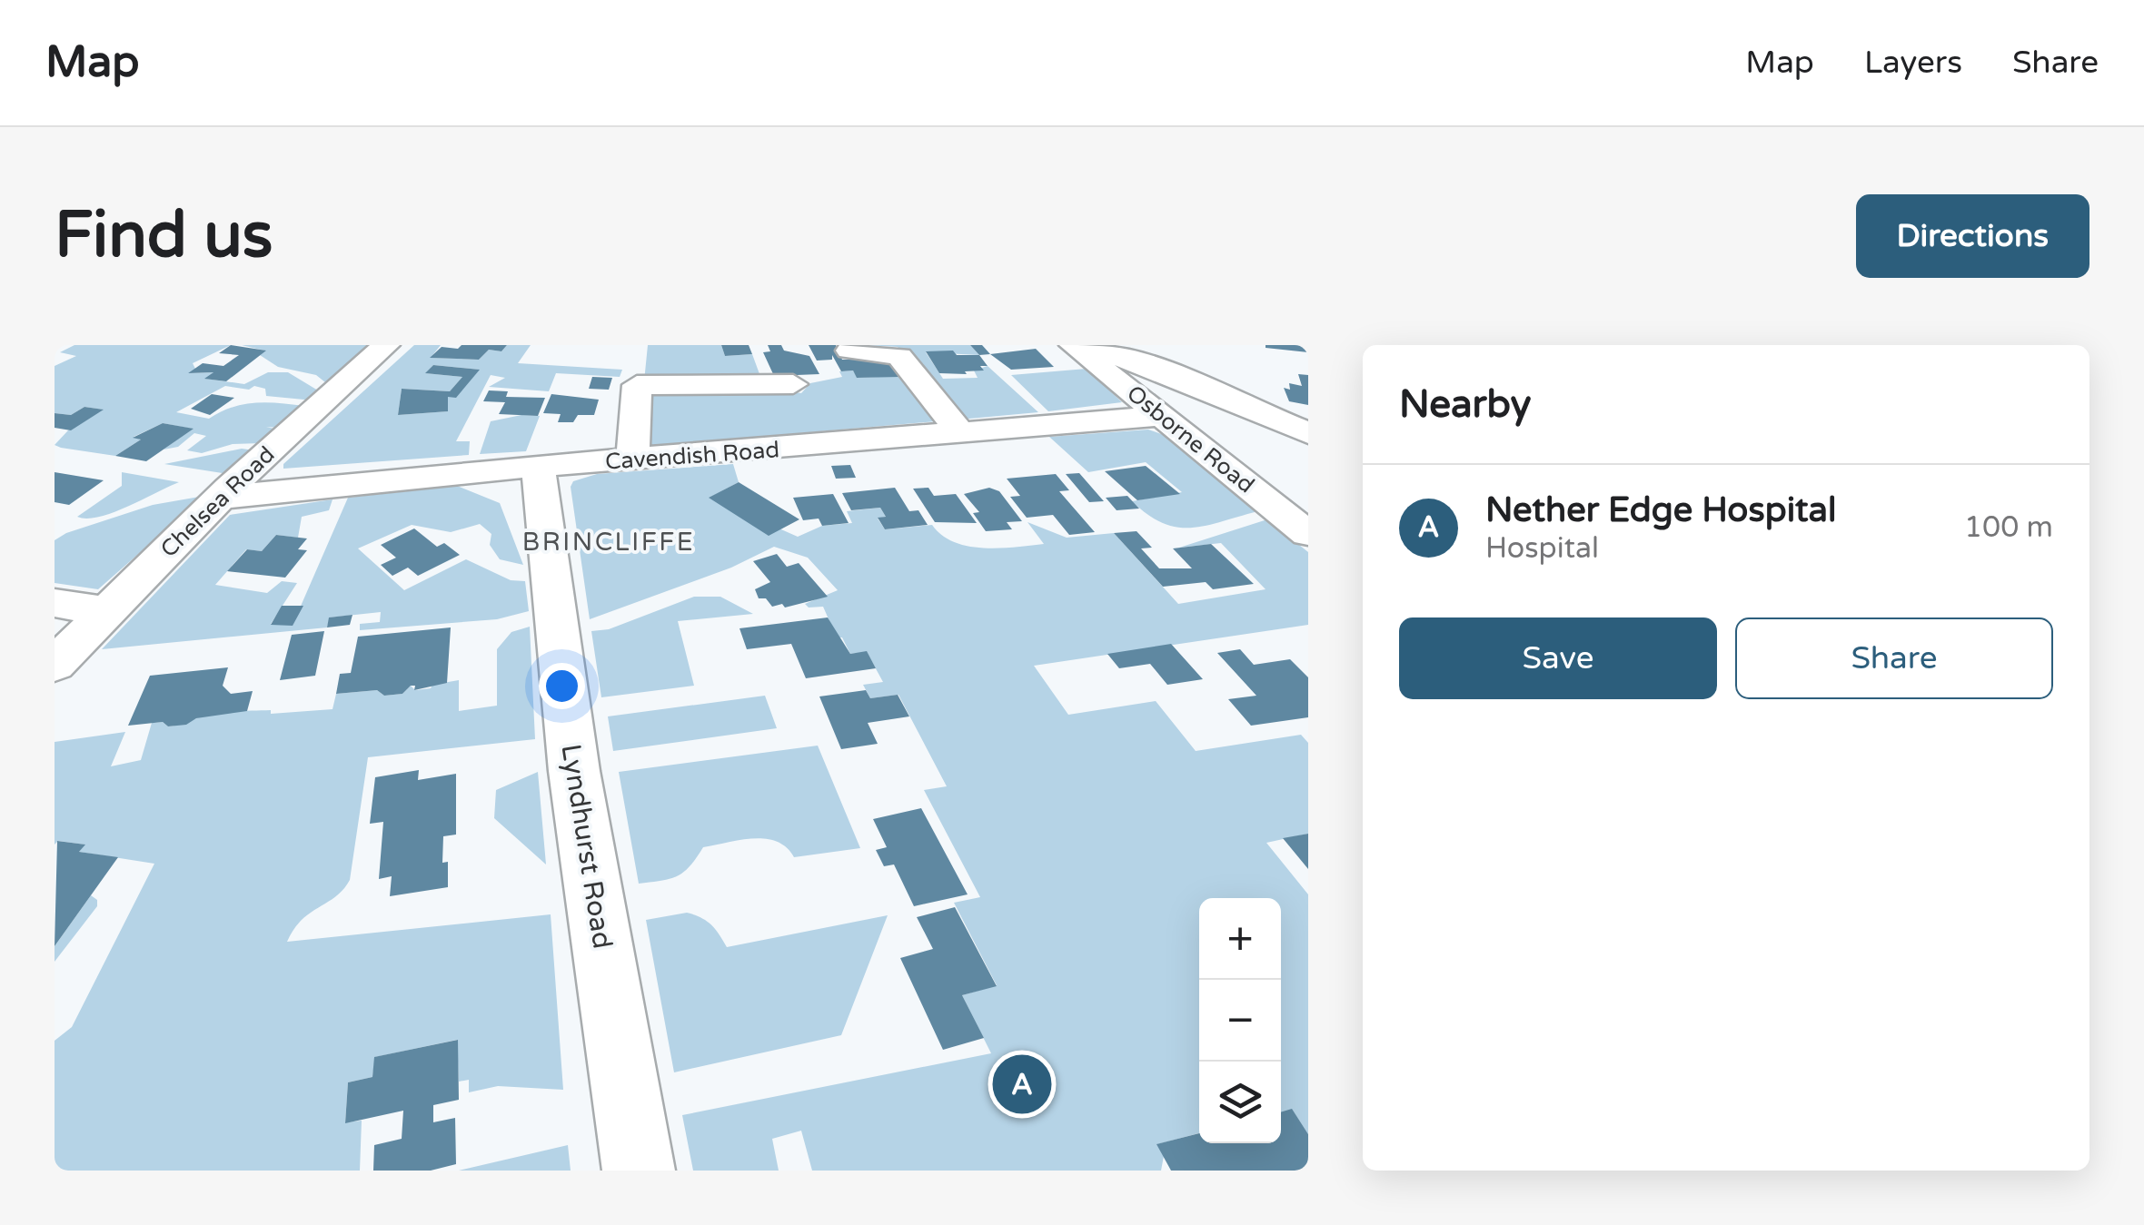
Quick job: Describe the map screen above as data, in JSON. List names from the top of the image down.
{
  "streets": {
    "street": [
      "Osborne Road",
      "Cavendish Road",
      "Chelsea Road",
      "Lyndhurst Road"
    ]
  },
  "crossings": [
    ["Osborne Road", "Cavendish Road"],
    ["Cavendish Road", "Chelsea Road"],
    ["Cavendish Road", "Lyndhurst Road"]
  ],
  "districts": ["BRINCLIFFE"],
  "page": {
    "header": "Map",
    "nav": ["Map", "Layers", "Share"],
    "buttons": [
      "Directions",
      ["Save", "Share"]
    ],
    "title": "Find us",
    "heading": "Nearby",
    "list": [
      {
        "mark": "A",
        "name": "Nether Edge Hospital",
        "note": "Hospital",
        "value": "100 m"
      }
    ],
    "map_buttons": ["+", "−"],
    "pins": "A"
  }
}
